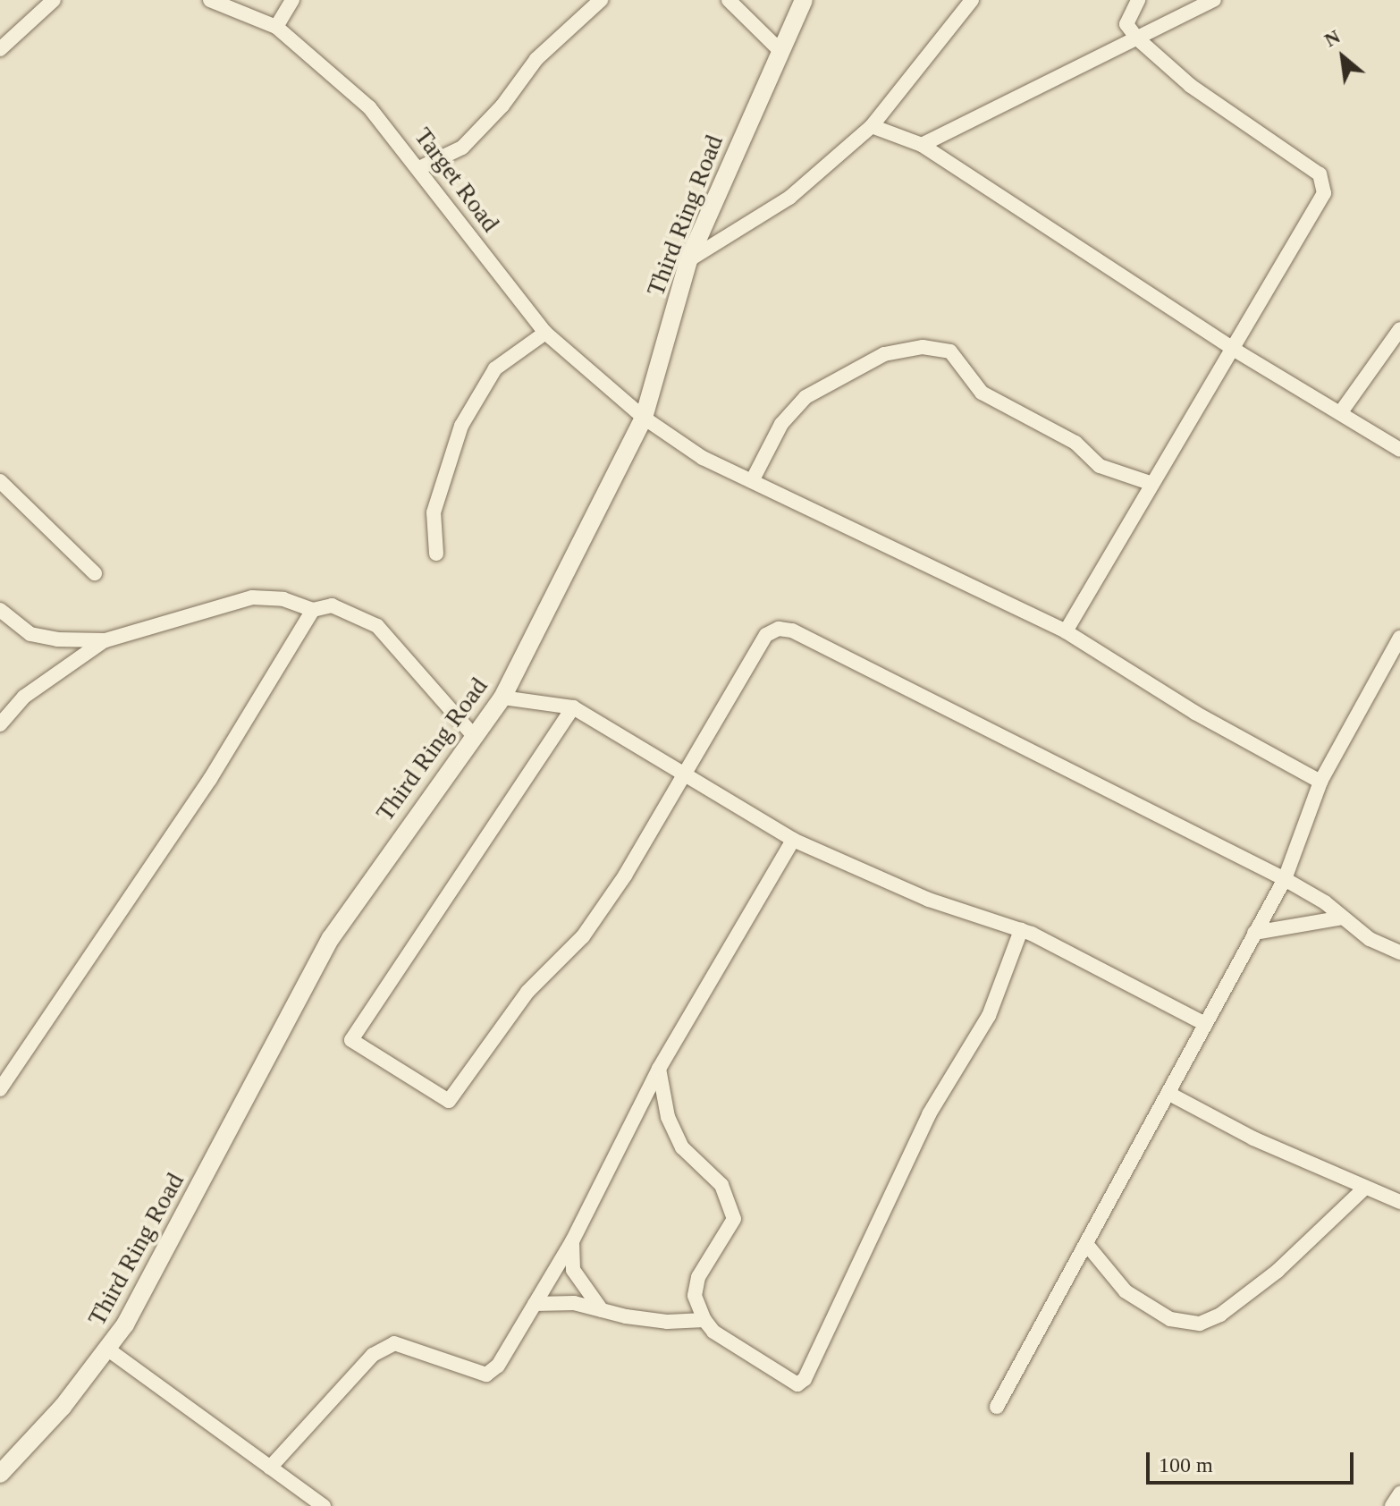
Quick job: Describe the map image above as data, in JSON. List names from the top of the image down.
{
  "streets": {
    "street": ["Target Road", "Third Ring Road"]
  },
  "crossings": [
    ["Target Road", "Third Ring Road"]
  ],
  "scale_bar": "100 m",
  "north": "top left"
}
